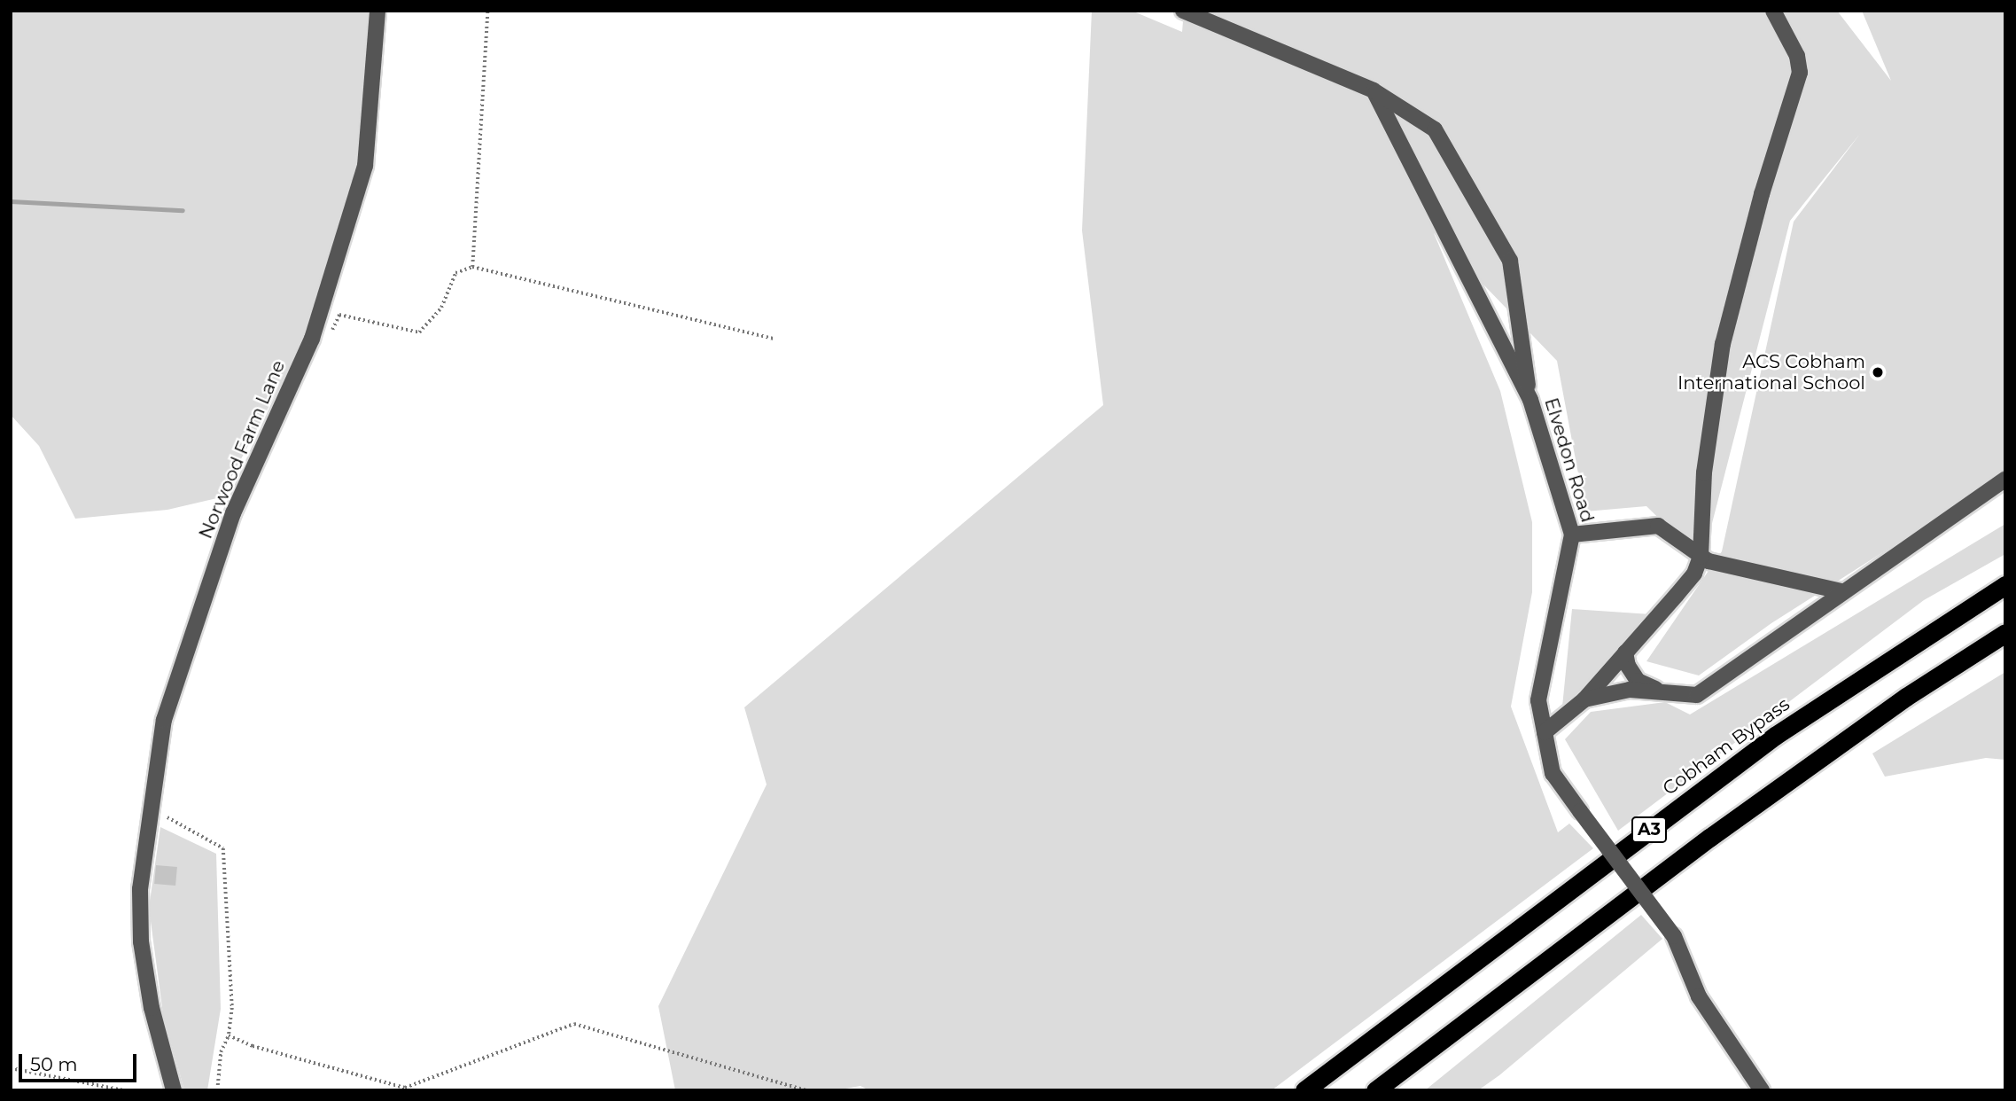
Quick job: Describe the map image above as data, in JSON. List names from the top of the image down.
{
  "streets": {
    "highway": ["Cobham Bypass", "A3"],
    "street": ["Norwood Farm Lane", "Elvedon Road"]
  },
  "places": ["ACS Cobham International School"],
  "scale_bar": "50 m"
}
